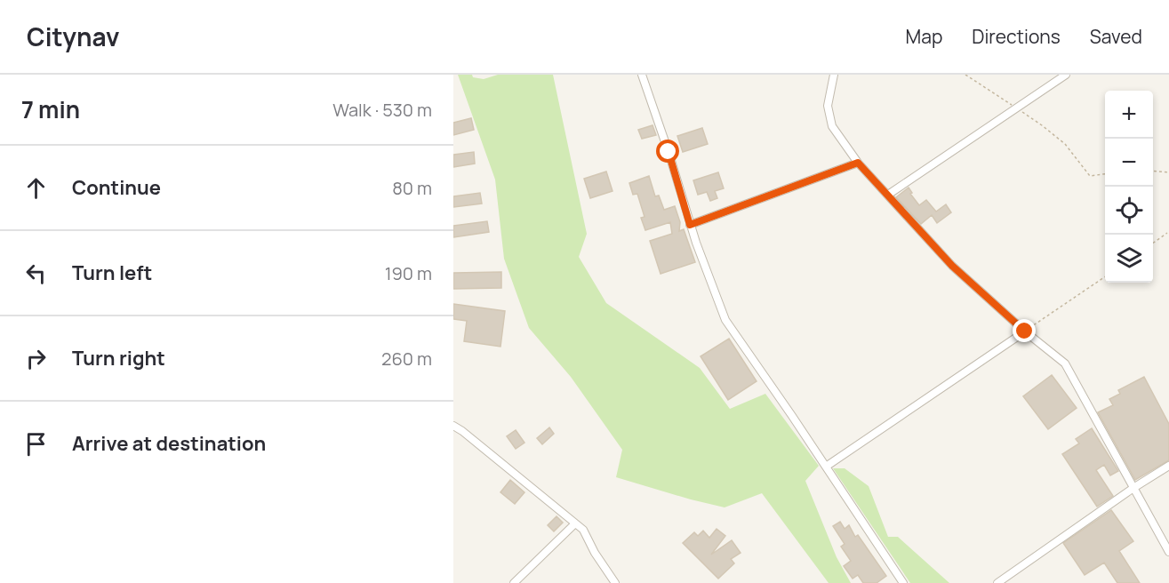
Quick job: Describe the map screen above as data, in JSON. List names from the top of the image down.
{
  "page": {
    "header": "Citynav",
    "nav": ["Map", "Directions", "Saved"],
    "heading": ["7 min", "Walk · 530 m"],
    "map_buttons": ["+", "−"],
    "list": [
      ["Continue", "80 m"],
      ["Turn left", "190 m"],
      ["Turn right", "260 m"],
      "Arrive at destination"
    ]
  }
}
